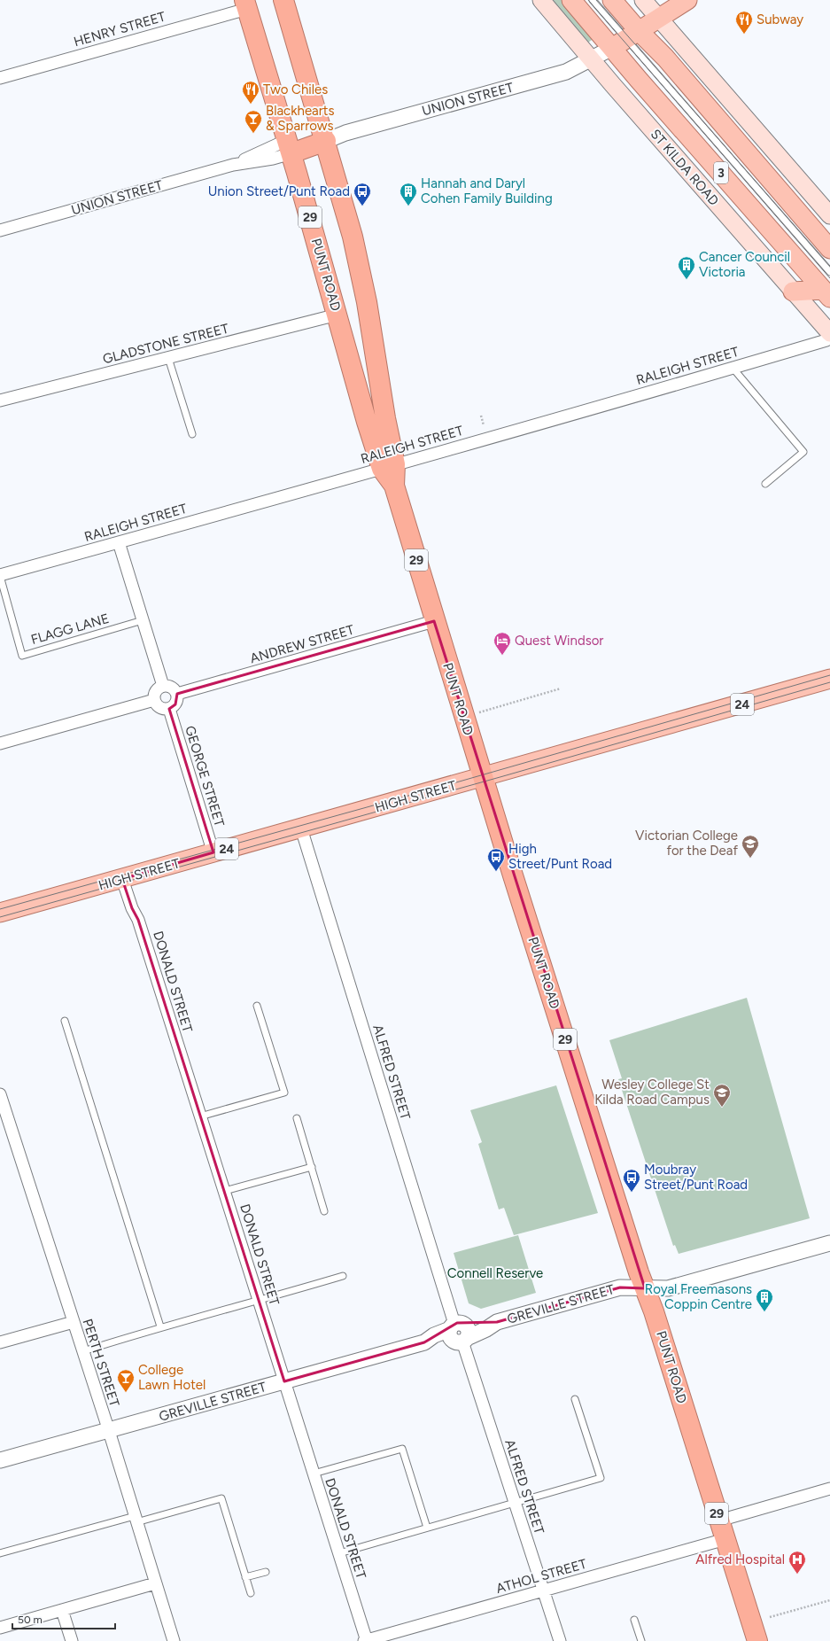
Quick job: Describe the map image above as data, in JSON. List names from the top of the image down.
{
  "streets": {
    "highway": ["UNION STREET", "29", "PUNT ROAD"],
    "main road": [
      "ST KILDA ROAD",
      "3",
      "24",
      "HIGH STREET"
    ],
    "street": [
      "HENRY STREET",
      "GLADSTONE STREET",
      "RALEIGH STREET",
      "ANDREW STREET",
      "GEORGE STREET",
      "DONALD STREET",
      "ALFRED STREET",
      "GREVILLE STREET",
      "PERTH STREET",
      "ATHOL STREET"
    ],
    "lane": ["FLAGG LANE"]
  },
  "crossings": [
    ["HENRY STREET", "PUNT ROAD"],
    ["UNION STREET", "ST KILDA ROAD"],
    ["UNION STREET", "PUNT ROAD"],
    ["PUNT ROAD", "GLADSTONE STREET"],
    ["PUNT ROAD", "RALEIGH STREET"],
    ["PUNT ROAD", "ANDREW STREET"],
    ["PUNT ROAD", "HIGH STREET"],
    ["PUNT ROAD", "GREVILLE STREET"],
    ["PUNT ROAD", "ATHOL STREET"],
    ["RALEIGH STREET", "FLAGG LANE"],
    ["ANDREW STREET", "GEORGE STREET"],
    ["GEORGE STREET", "HIGH STREET"],
    ["HIGH STREET", "DONALD STREET"],
    ["HIGH STREET", "ALFRED STREET"],
    ["DONALD STREET", "GREVILLE STREET"],
    ["DONALD STREET", "ATHOL STREET"],
    ["ALFRED STREET", "GREVILLE STREET"],
    ["ALFRED STREET", "ATHOL STREET"],
    ["GREVILLE STREET", "PERTH STREET"]
  ],
  "parks": ["Connell Reserve"],
  "places": {
    "restaurant": ["Subway", "Two Chiles"],
    "bar": ["Blackhearts & Sparrows", "College Lawn Hotel"],
    "bus stop": ["Union Street/Punt Road", "High Street/Punt Road", "Moubray Street/Punt Road"],
    "building": ["Hannah and Daryl Cohen Family Building", "Cancer Council Victoria", "Royal Freemasons Coppin Centre"],
    "hotel": ["Quest Windsor"],
    "school or university": ["Victorian College for the Deaf", "Wesley College St Kilda Road Campus"],
    "hospital": ["Alfred Hospital"]
  },
  "scale_bar": "50 m"
}
